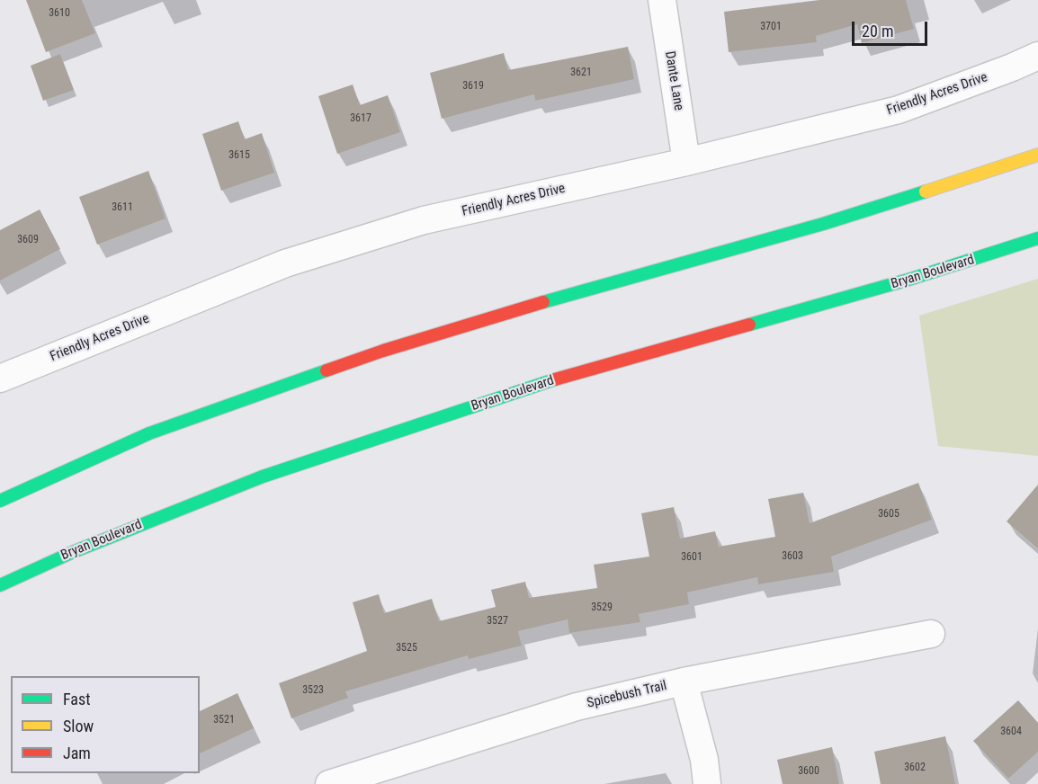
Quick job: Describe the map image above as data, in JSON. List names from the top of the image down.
{
  "streets": {
    "highway": ["Bryan Boulevard"],
    "street": ["Dante Lane", "Friendly Acres Drive", "Spicebush Trail"]
  },
  "crossings": [
    ["Dante Lane", "Friendly Acres Drive"]
  ],
  "house_numbers": [
    "3610",
    "3701",
    "3621",
    "3619",
    "3617",
    "3615",
    "3611",
    "3609",
    "3605",
    "3603",
    "3601",
    "3529",
    "3527",
    "3525",
    "3523",
    "3521",
    "3604",
    "3602",
    "3600"
  ],
  "legend": ["Fast", "Slow", "Jam"],
  "scale_bar": "20 m"
}
